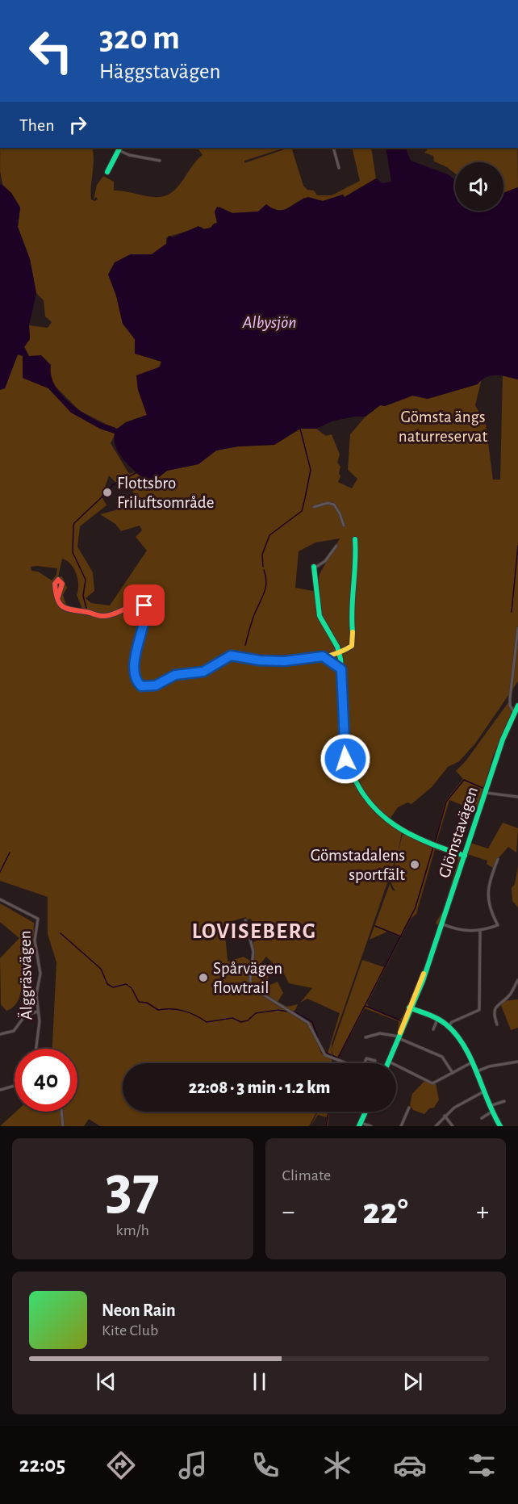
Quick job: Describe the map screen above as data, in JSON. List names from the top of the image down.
{
  "streets": {
    "street": ["Glömstavägen", "Älggräsvägen"]
  },
  "districts": ["LOVISEBERG"],
  "water": ["Albysjön"],
  "parks": ["Gömsta ängs naturreservat"],
  "places": ["Flottsbro Friluftsområde", "Gömstadalens sportfält", "Spårvägen flowtrail"],
  "page": {
    "turn": ["320 m", "Häggstavägen"],
    "then": "Then",
    "limit": "40",
    "trip": "22:08 · 3 min · 1.2 km",
    "tile": [
      ["37", "km/h"],
      "Climate"
    ],
    "heat": ["−", "22°", "+"],
    "song": ["Neon Rain", "Kite Club"],
    "tabs": "22:05"
  }
}
